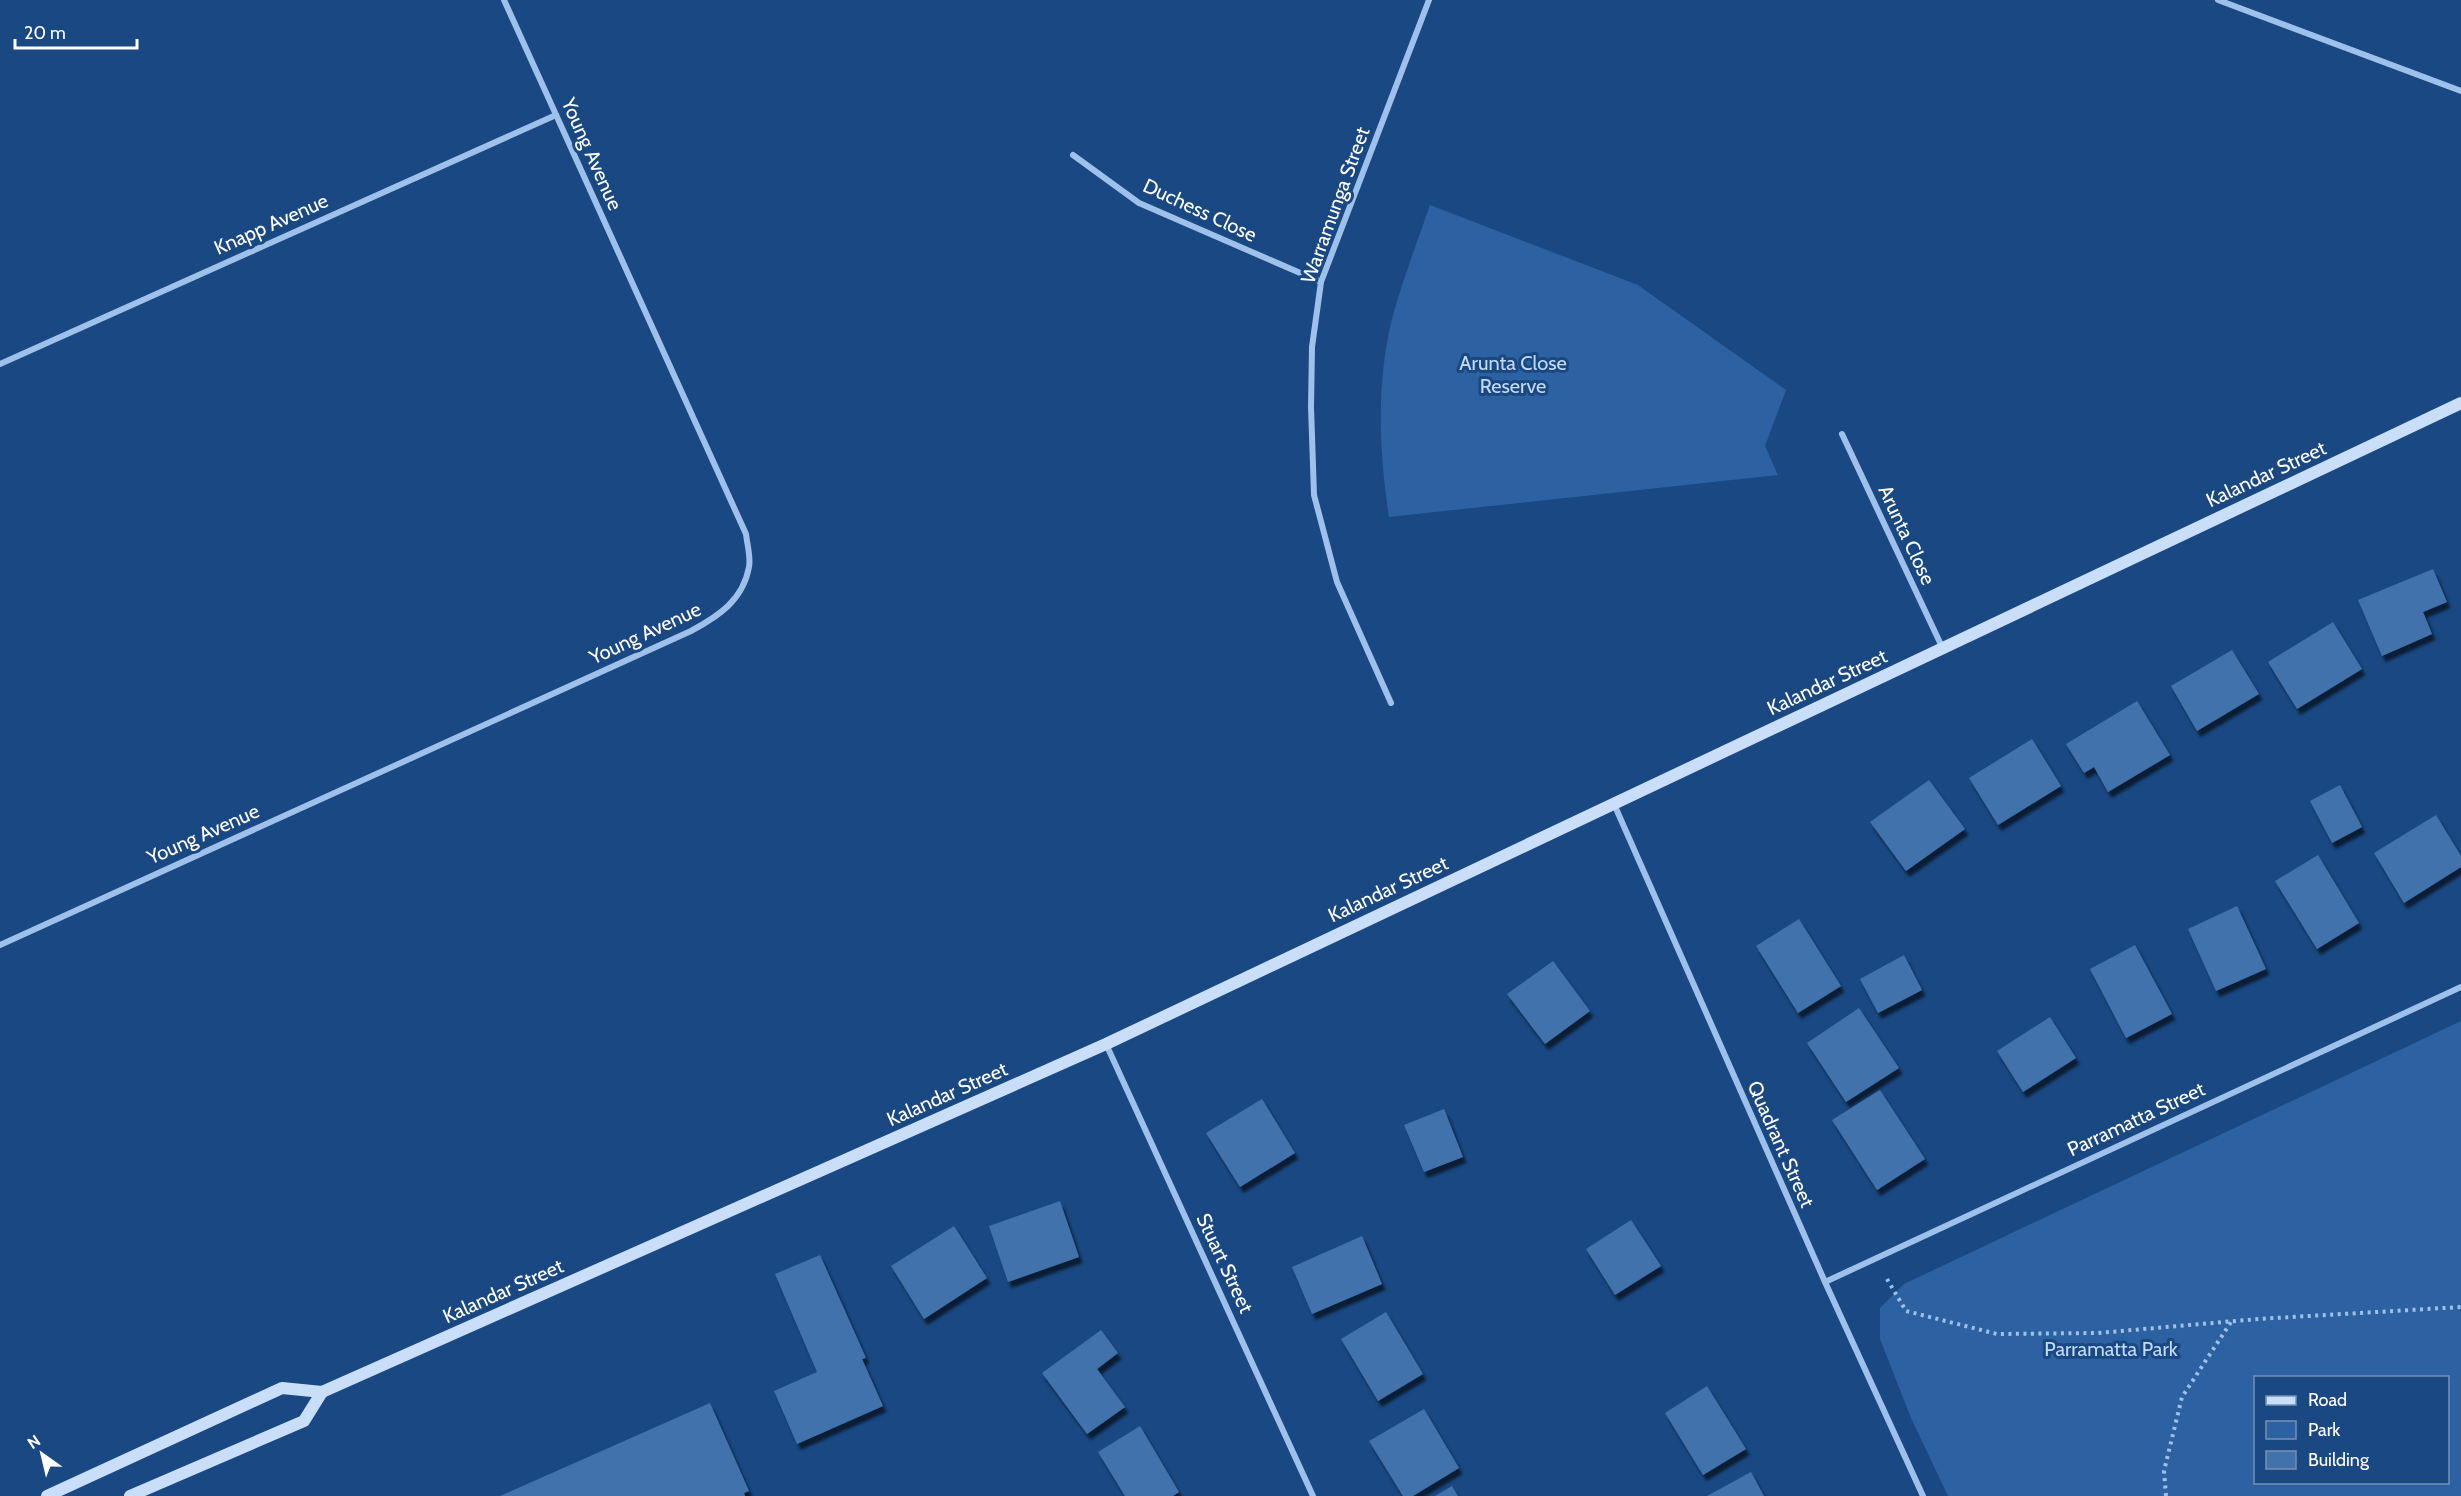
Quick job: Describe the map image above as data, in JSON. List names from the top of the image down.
{
  "streets": {
    "main road": ["Kalandar Street"],
    "street": [
      "Young Avenue",
      "Warramunga Street",
      "Duchess Close",
      "Knapp Avenue",
      "Arunta Close",
      "Parramatta Street",
      "Quadrant Street",
      "Stuart Street"
    ]
  },
  "crossings": [
    ["Young Avenue", "Knapp Avenue"],
    ["Warramunga Street", "Duchess Close"],
    ["Kalandar Street", "Arunta Close"],
    ["Kalandar Street", "Quadrant Street"],
    ["Kalandar Street", "Stuart Street"],
    ["Parramatta Street", "Quadrant Street"]
  ],
  "parks": ["Arunta Close Reserve", "Parramatta Park"],
  "legend": ["Road", "Park", "Building"],
  "scale_bar": "20 m",
  "north": "top left"
}
